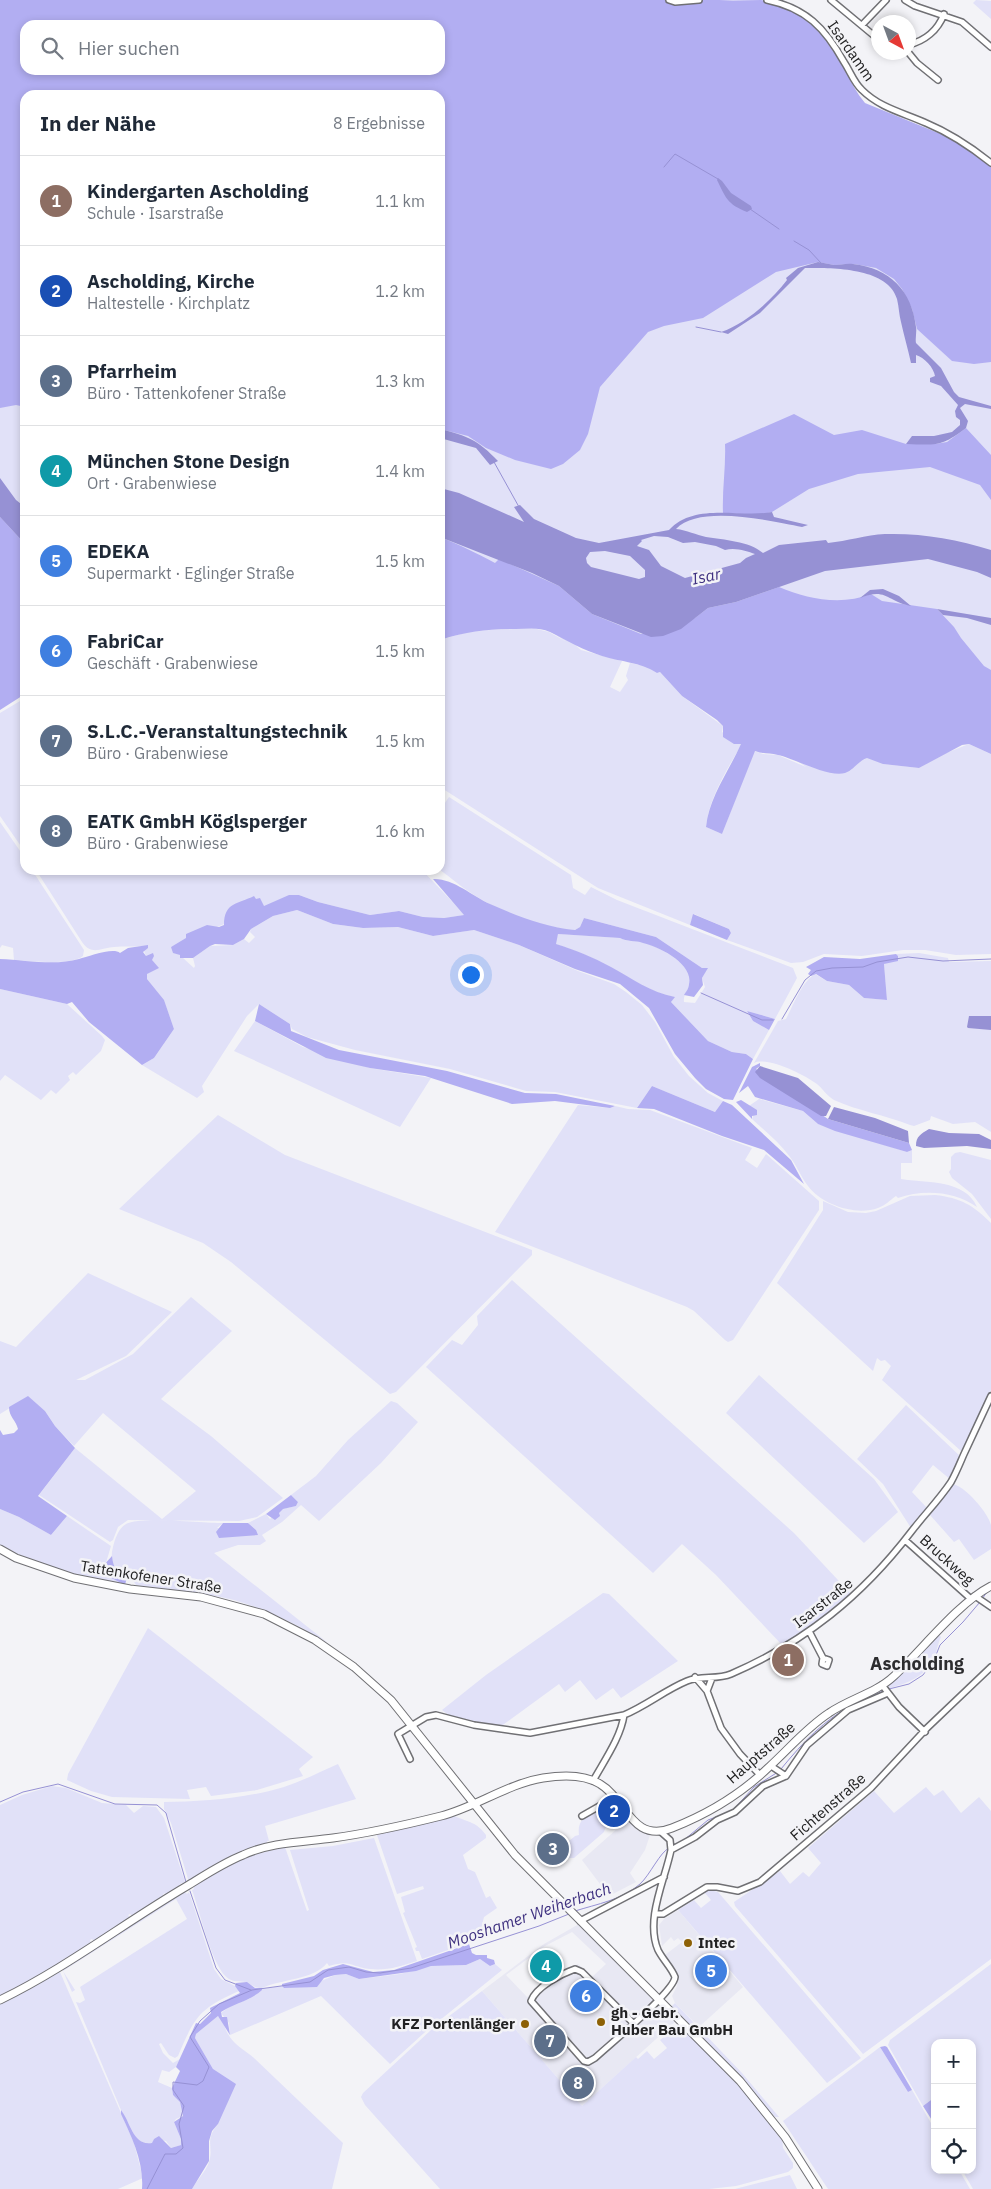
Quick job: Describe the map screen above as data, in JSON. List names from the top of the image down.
{
  "streets": {
    "main road": ["Tattenkofener Straße", "Hauptstraße"],
    "street": [
      "Isardamm",
      "Bruckweg",
      "Isarstraße",
      "Fichtenstraße"
    ]
  },
  "crossings": [
    ["Bruckweg", "Isarstraße"],
    ["Bruckweg", "Hauptstraße"],
    ["Tattenkofener Straße", "Isarstraße"]
  ],
  "districts": ["Ascholding"],
  "water": ["Isar", "Mooshamer Weiherbach"],
  "places": ["Intec", "gh - Gebr. Huber Bau GmbH", "KFZ Portenlänger"],
  "north": "bottom right",
  "page": {
    "search": "Hier suchen",
    "heading": ["In der Nähe", "8 Ergebnisse"],
    "list": [
      {
        "mark": "1",
        "name": "Kindergarten Ascholding",
        "note": "Schule · Isarstraße",
        "value": "1.1 km"
      },
      {
        "mark": "2",
        "name": "Ascholding, Kirche",
        "note": "Haltestelle · Kirchplatz",
        "value": "1.2 km"
      },
      {
        "mark": "3",
        "name": "Pfarrheim",
        "note": "Büro · Tattenkofener Straße",
        "value": "1.3 km"
      },
      {
        "mark": "4",
        "name": "München Stone Design",
        "note": "Ort · Grabenwiese",
        "value": "1.4 km"
      },
      {
        "mark": "5",
        "name": "EDEKA",
        "note": "Supermarkt · Eglinger Straße",
        "value": "1.5 km"
      },
      {
        "mark": "6",
        "name": "FabriCar",
        "note": "Geschäft · Grabenwiese",
        "value": "1.5 km"
      },
      {
        "mark": "7",
        "name": "S.L.C.-Veranstaltungstechnik",
        "note": "Büro · Grabenwiese",
        "value": "1.5 km"
      },
      {
        "mark": "8",
        "name": "EATK GmbH Köglsperger",
        "note": "Büro · Grabenwiese",
        "value": "1.6 km"
      }
    ],
    "pins": [
      "1",
      "2",
      "3",
      "4",
      "5",
      "6",
      "7",
      "8"
    ],
    "map_buttons": ["+", "−"]
  }
}
